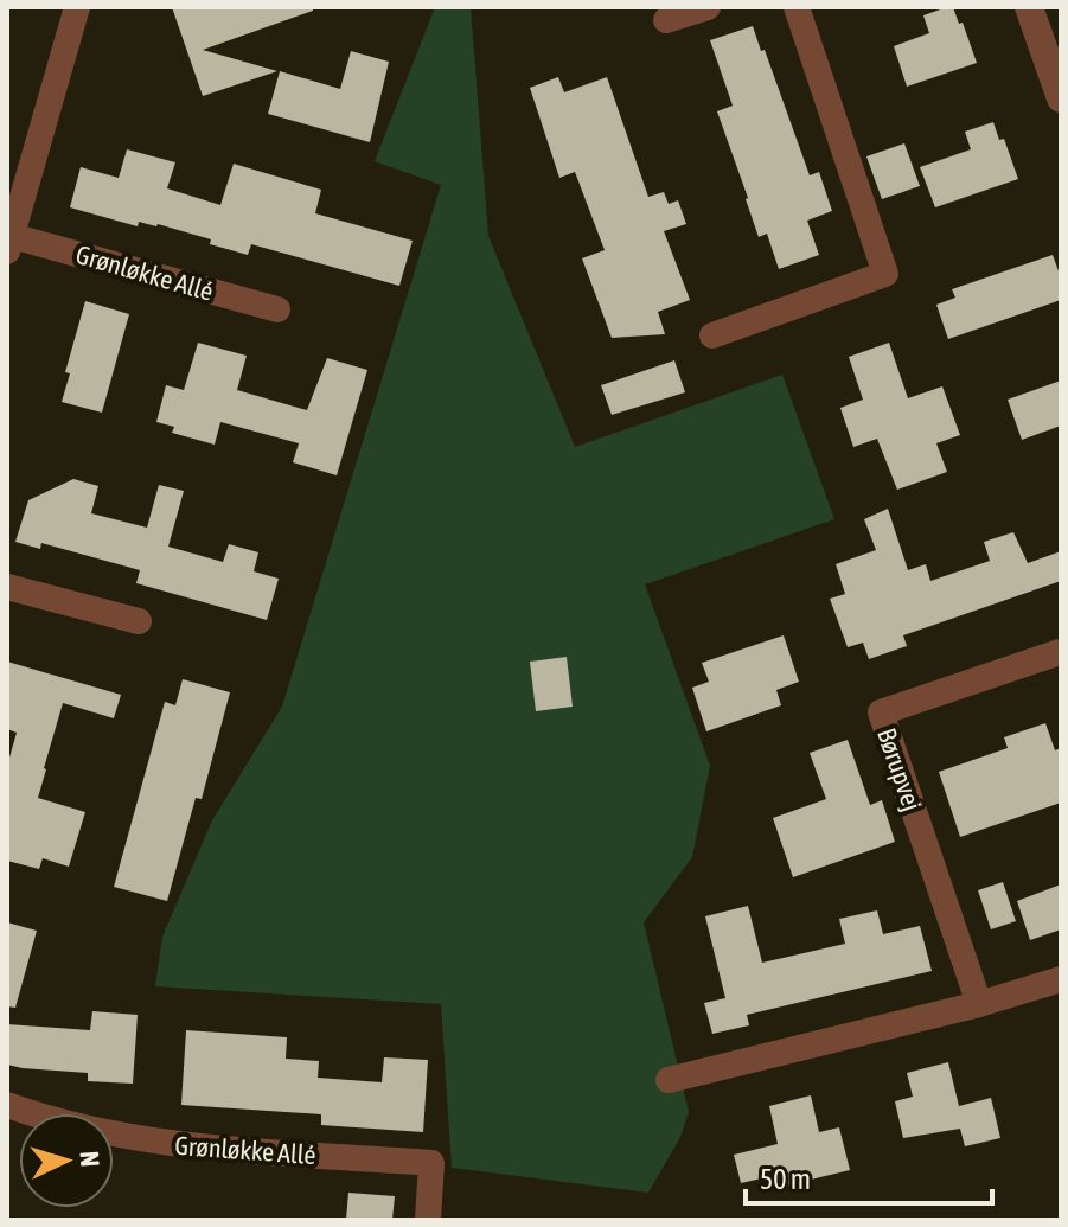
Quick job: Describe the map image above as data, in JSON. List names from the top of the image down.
{
  "streets": {
    "street": ["Grønløkke Allé", "Børupvej"]
  },
  "scale_bar": "50 m",
  "north": "right"
}
